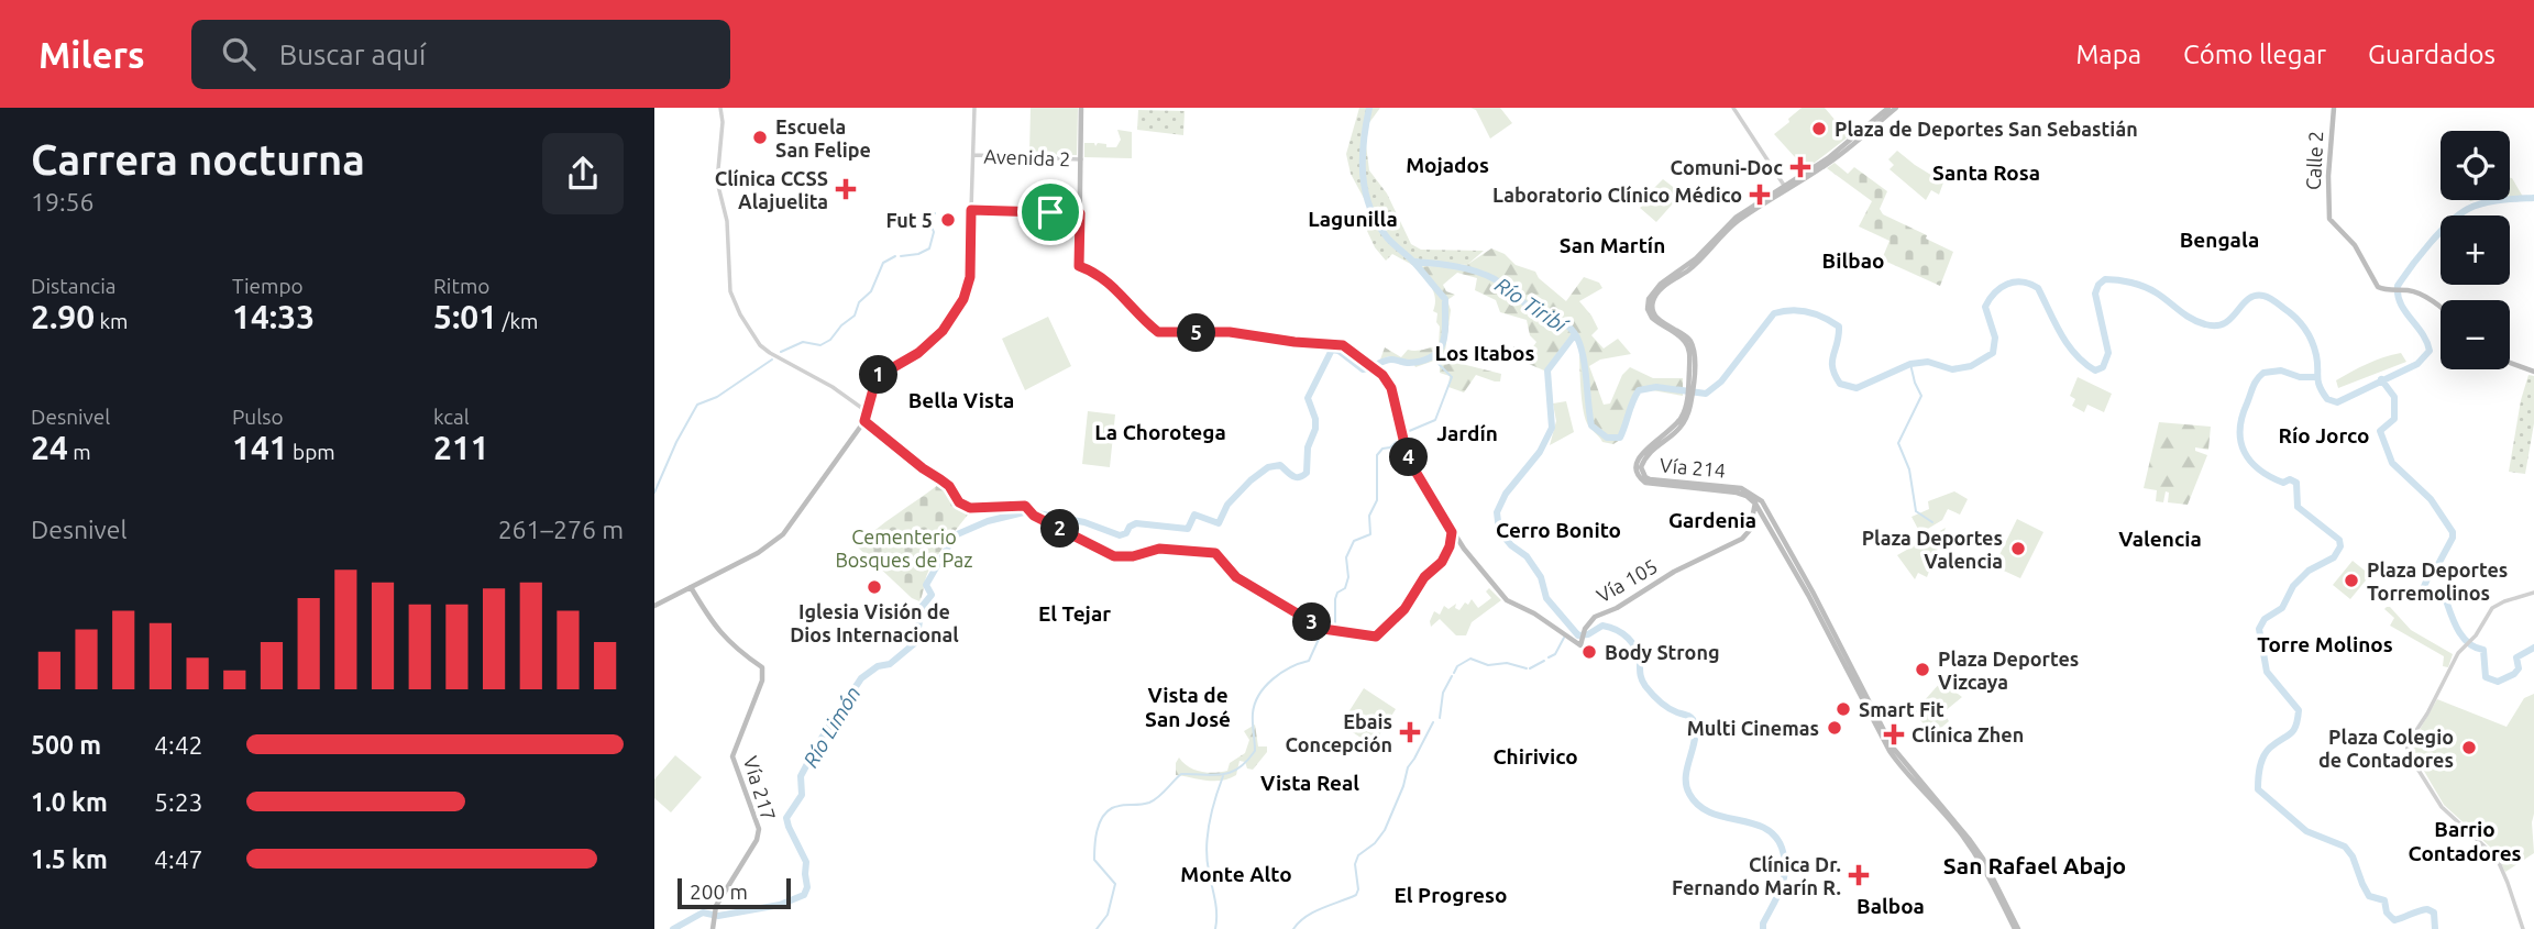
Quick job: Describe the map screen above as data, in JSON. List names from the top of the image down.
{
  "streets": {
    "main road": [
      "Calle 2",
      "Vía 214",
      "Vía 105",
      "Vía 217"
    ],
    "street": ["Avenida 2"]
  },
  "crossings": [
    ["Vía 214", "Vía 105"]
  ],
  "districts": [
    "Mojados",
    "Santa Rosa",
    "Lagunilla",
    "Bengala",
    "San Martín",
    "Bilbao",
    "Los Itabos",
    "Bella Vista",
    "La Chorotega",
    "Jardín",
    "Río Jorco",
    "Gardenia",
    "Cerro Bonito",
    "Valencia",
    "El Tejar",
    "Torre Molinos",
    "Vista de San José",
    "Chirivico",
    "Vista Real",
    "Barrio Contadores",
    "San Rafael Abajo",
    "Monte Alto",
    "El Progreso",
    "Balboa"
  ],
  "water": ["Río Tiribí", "Río Limón"],
  "parks": ["Cementerio Bosques de Paz"],
  "places": {
    "other": [
      "Plaza de Deportes San Sebastián",
      "Escuela San Felipe",
      "Fut 5",
      "Plaza Deportes Valencia",
      "Plaza Deportes Torremolinos",
      "Iglesia Visión de Dios Internacional",
      "Body Strong",
      "Plaza Deportes Vizcaya",
      "Smart Fit",
      "Multi Cinemas",
      "Plaza Colegio de Contadores"
    ],
    "health": [
      "Comuni-Doc",
      "Clínica CCSS Alajuelita",
      "Laboratorio Clínico Médico",
      "Ebais Concepción",
      "Clínica Zhen",
      "Clínica Dr. Fernando Marín R."
    ]
  },
  "scale_bar": "200 m",
  "page": {
    "header": "Milers",
    "search": "Buscar aquí",
    "nav": ["Mapa", "Cómo llegar", "Guardados"],
    "heading": ["Carrera nocturna", "19:56"],
    "map_buttons": ["+", "−"],
    "stats": [
      ["Distancia", "2.90 km"],
      ["Tiempo", "14:33"],
      ["Ritmo", "5:01 /km"],
      ["Desnivel", "24 m"],
      ["Pulso", "141 bpm"],
      ["kcal", "211"]
    ],
    "pins": [
      "5",
      "1",
      "4",
      "2",
      "3"
    ],
    "chart": ["Desnivel", "261–276 m"],
    "list": [
      {
        "name": "500 m",
        "note": "4:42"
      },
      {
        "name": "1.0 km",
        "note": "5:23"
      },
      {
        "name": "1.5 km",
        "note": "4:47"
      }
    ],
    "scale": "200 m"
  }
}
